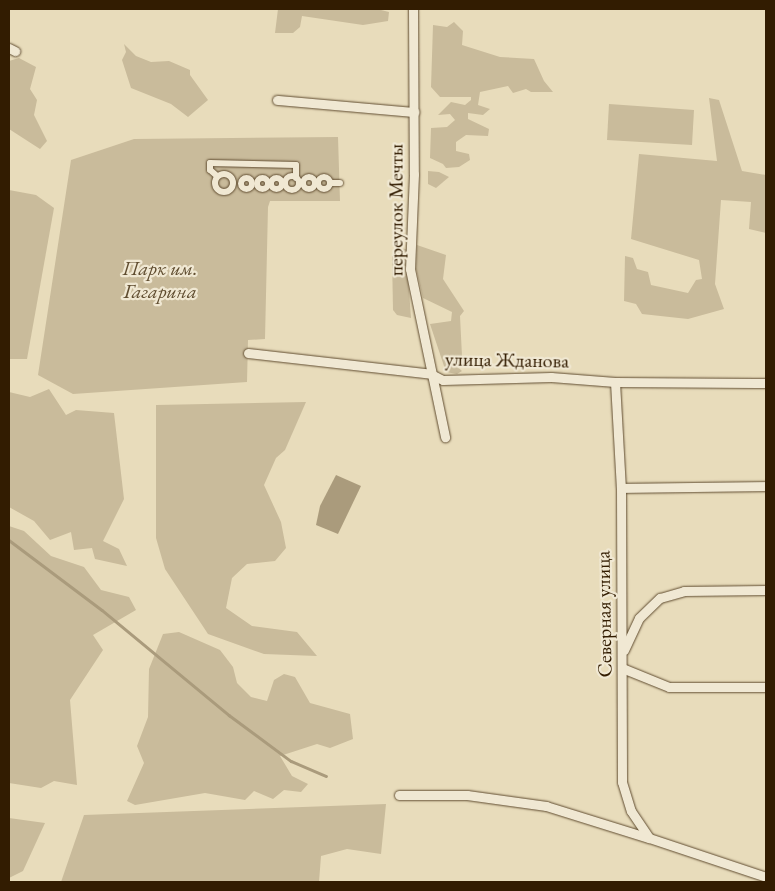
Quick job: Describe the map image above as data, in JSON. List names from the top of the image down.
{
  "streets": {
    "street": ["переулок Мечты", "улица Жданова", "Северная улица"]
  },
  "crossings": [
    ["переулок Мечты", "улица Жданова"],
    ["улица Жданова", "Северная улица"]
  ],
  "parks": ["Парк им. Гагарина"]
}
